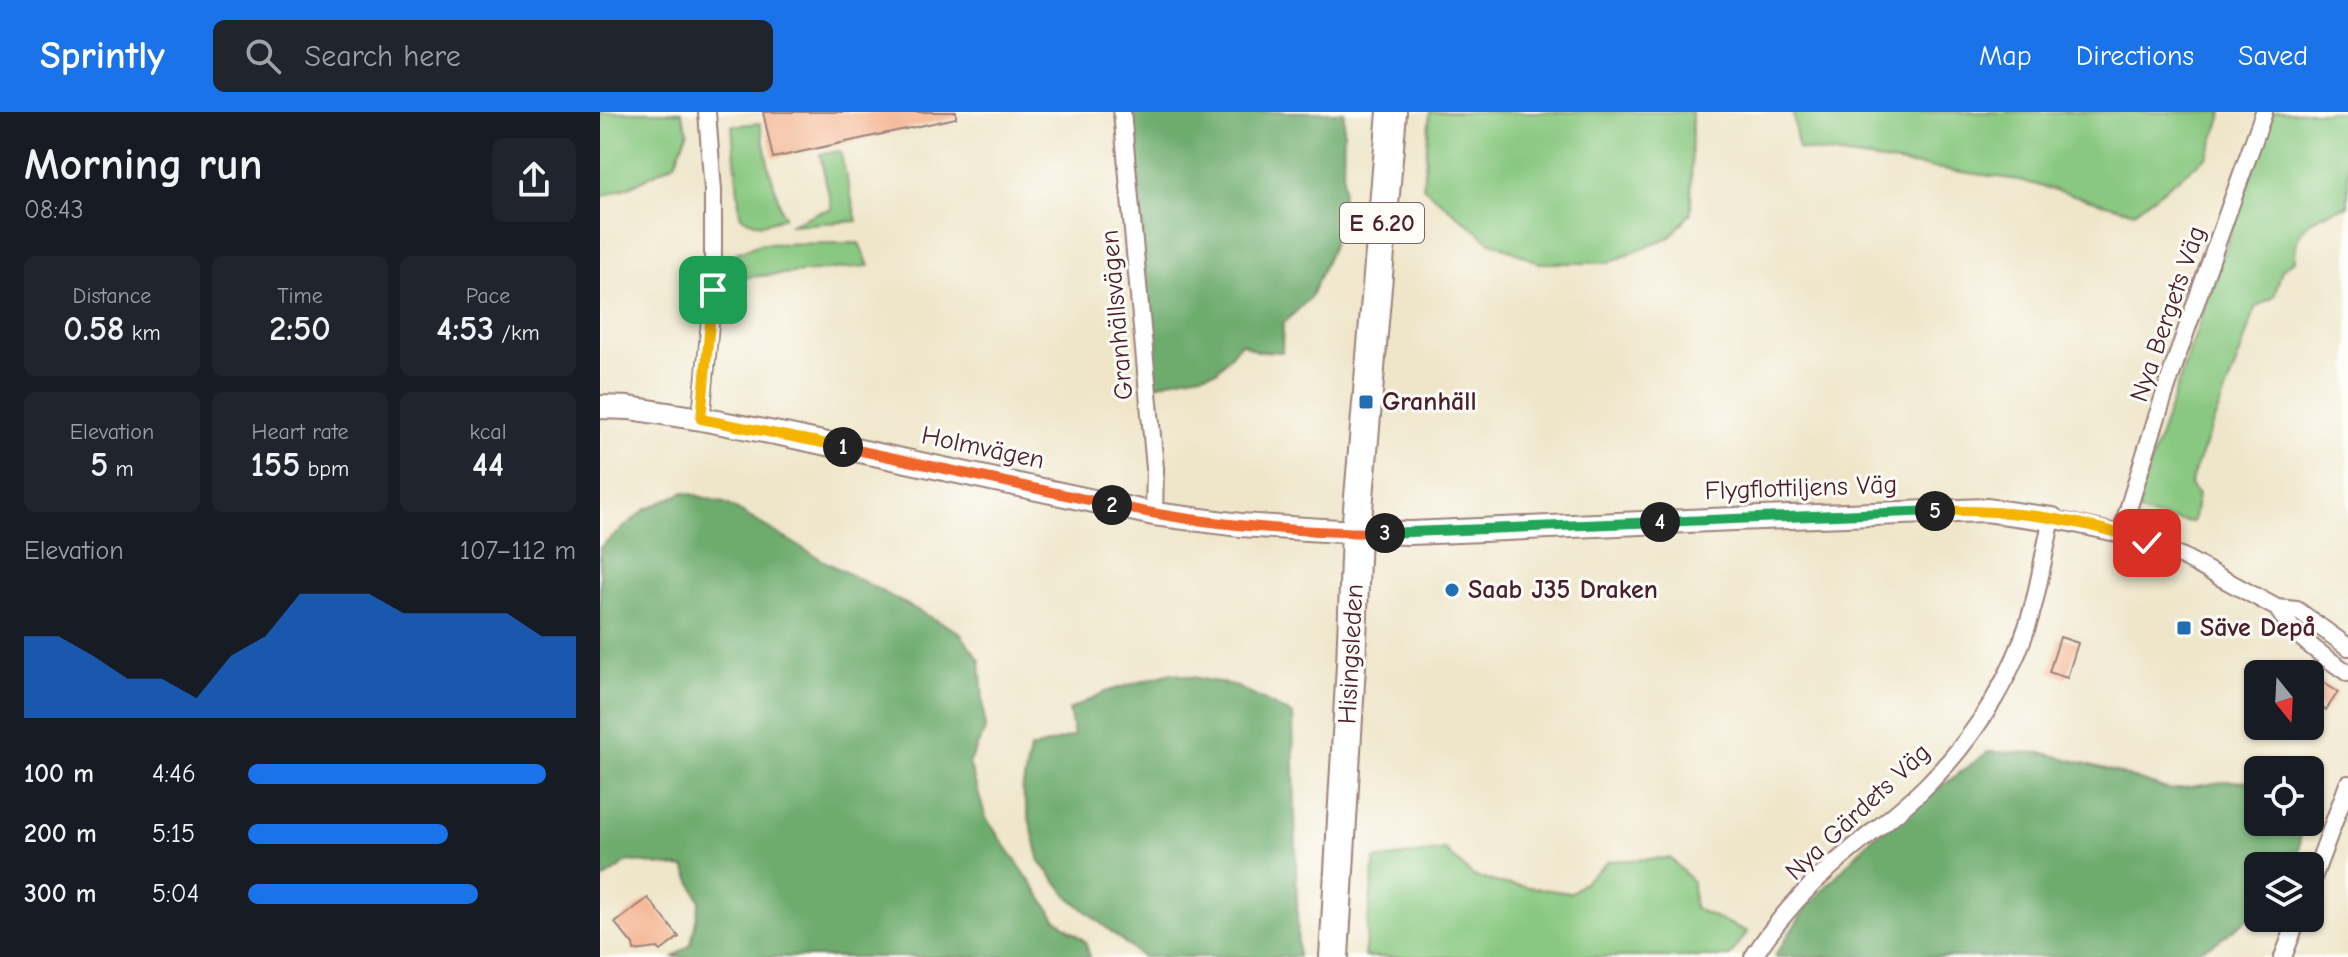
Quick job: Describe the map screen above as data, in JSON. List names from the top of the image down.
{
  "streets": {
    "highway": ["E 6.20", "Hisingsleden"],
    "street": [
      "Nya Bergets Väg",
      "Granhällsvägen",
      "Holmvägen",
      "Flygflottiljens Väg",
      "Nya Gärdets Väg"
    ]
  },
  "crossings": [
    ["Nya Bergets Väg", "Flygflottiljens Väg"],
    ["Granhällsvägen", "Holmvägen"],
    ["Holmvägen", "Flygflottiljens Väg"],
    ["Holmvägen", "Hisingsleden"],
    ["Flygflottiljens Väg", "Hisingsleden"],
    ["Flygflottiljens Väg", "Nya Gärdets Väg"]
  ],
  "places": {
    "transit": ["Granhäll", "Säve Depå"],
    "other": ["Saab J35 Draken"]
  },
  "north": "bottom",
  "page": {
    "header": "Sprintly",
    "search": "Search here",
    "nav": ["Map", "Directions", "Saved"],
    "heading": ["Morning run", "08:43"],
    "stats": [
      ["Distance", "0.58 km"],
      ["Time", "2:50"],
      ["Pace", "4:53 /km"],
      ["Elevation", "5 m"],
      ["Heart rate", "155 bpm"],
      ["kcal", "44"]
    ],
    "pins": [
      "1",
      "2",
      "5",
      "4",
      "3"
    ],
    "chart": ["Elevation", "107–112 m"],
    "list": [
      {
        "name": "100 m",
        "note": "4:46"
      },
      {
        "name": "200 m",
        "note": "5:15"
      },
      {
        "name": "300 m",
        "note": "5:04"
      }
    ]
  }
}
